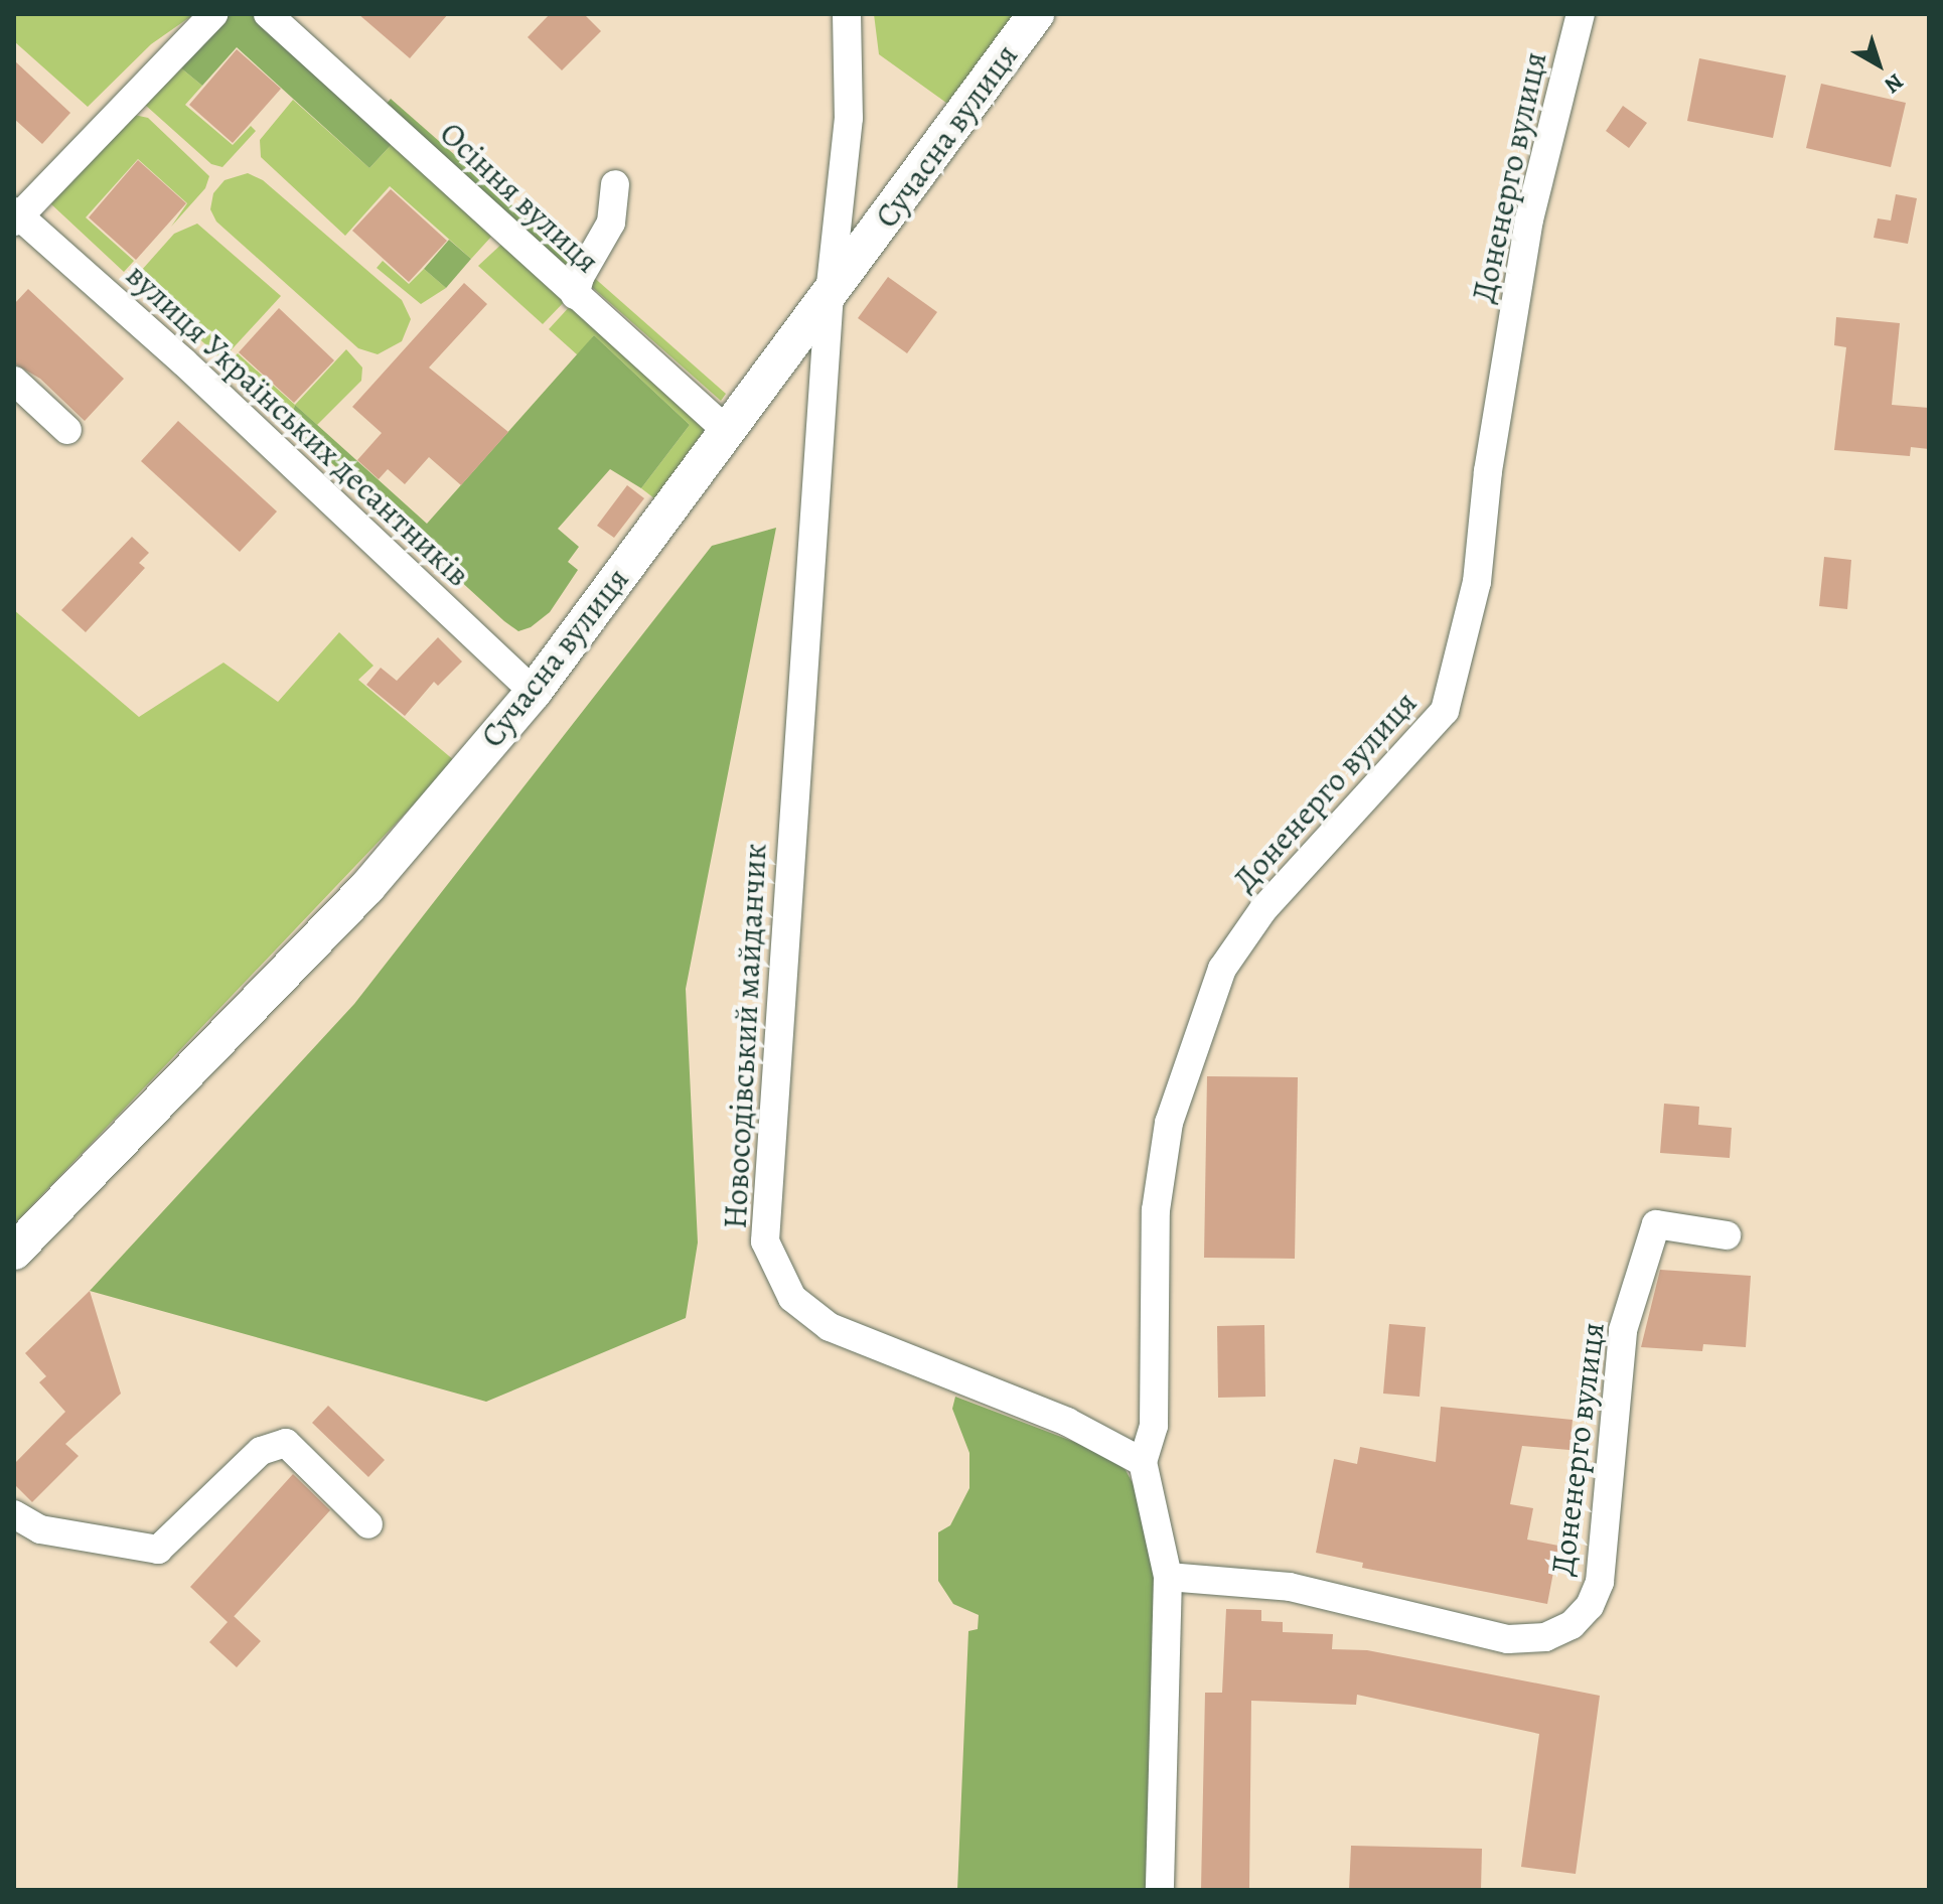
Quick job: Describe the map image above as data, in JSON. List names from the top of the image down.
{
  "streets": {
    "main road": ["Сучасна вулиця"],
    "street": [
      "Доненерго вулиця",
      "Осіння вулиця",
      "вулиця Українських десантників",
      "Новосодівський майданчик"
    ]
  },
  "crossings": [
    ["Сучасна вулиця", "Осіння вулиця"],
    ["Сучасна вулиця", "вулиця Українських десантників"],
    ["Сучасна вулиця", "Новосодівський майданчик"],
    ["Доненерго вулиця", "Новосодівський майданчик"]
  ],
  "north": "bottom right"
}
